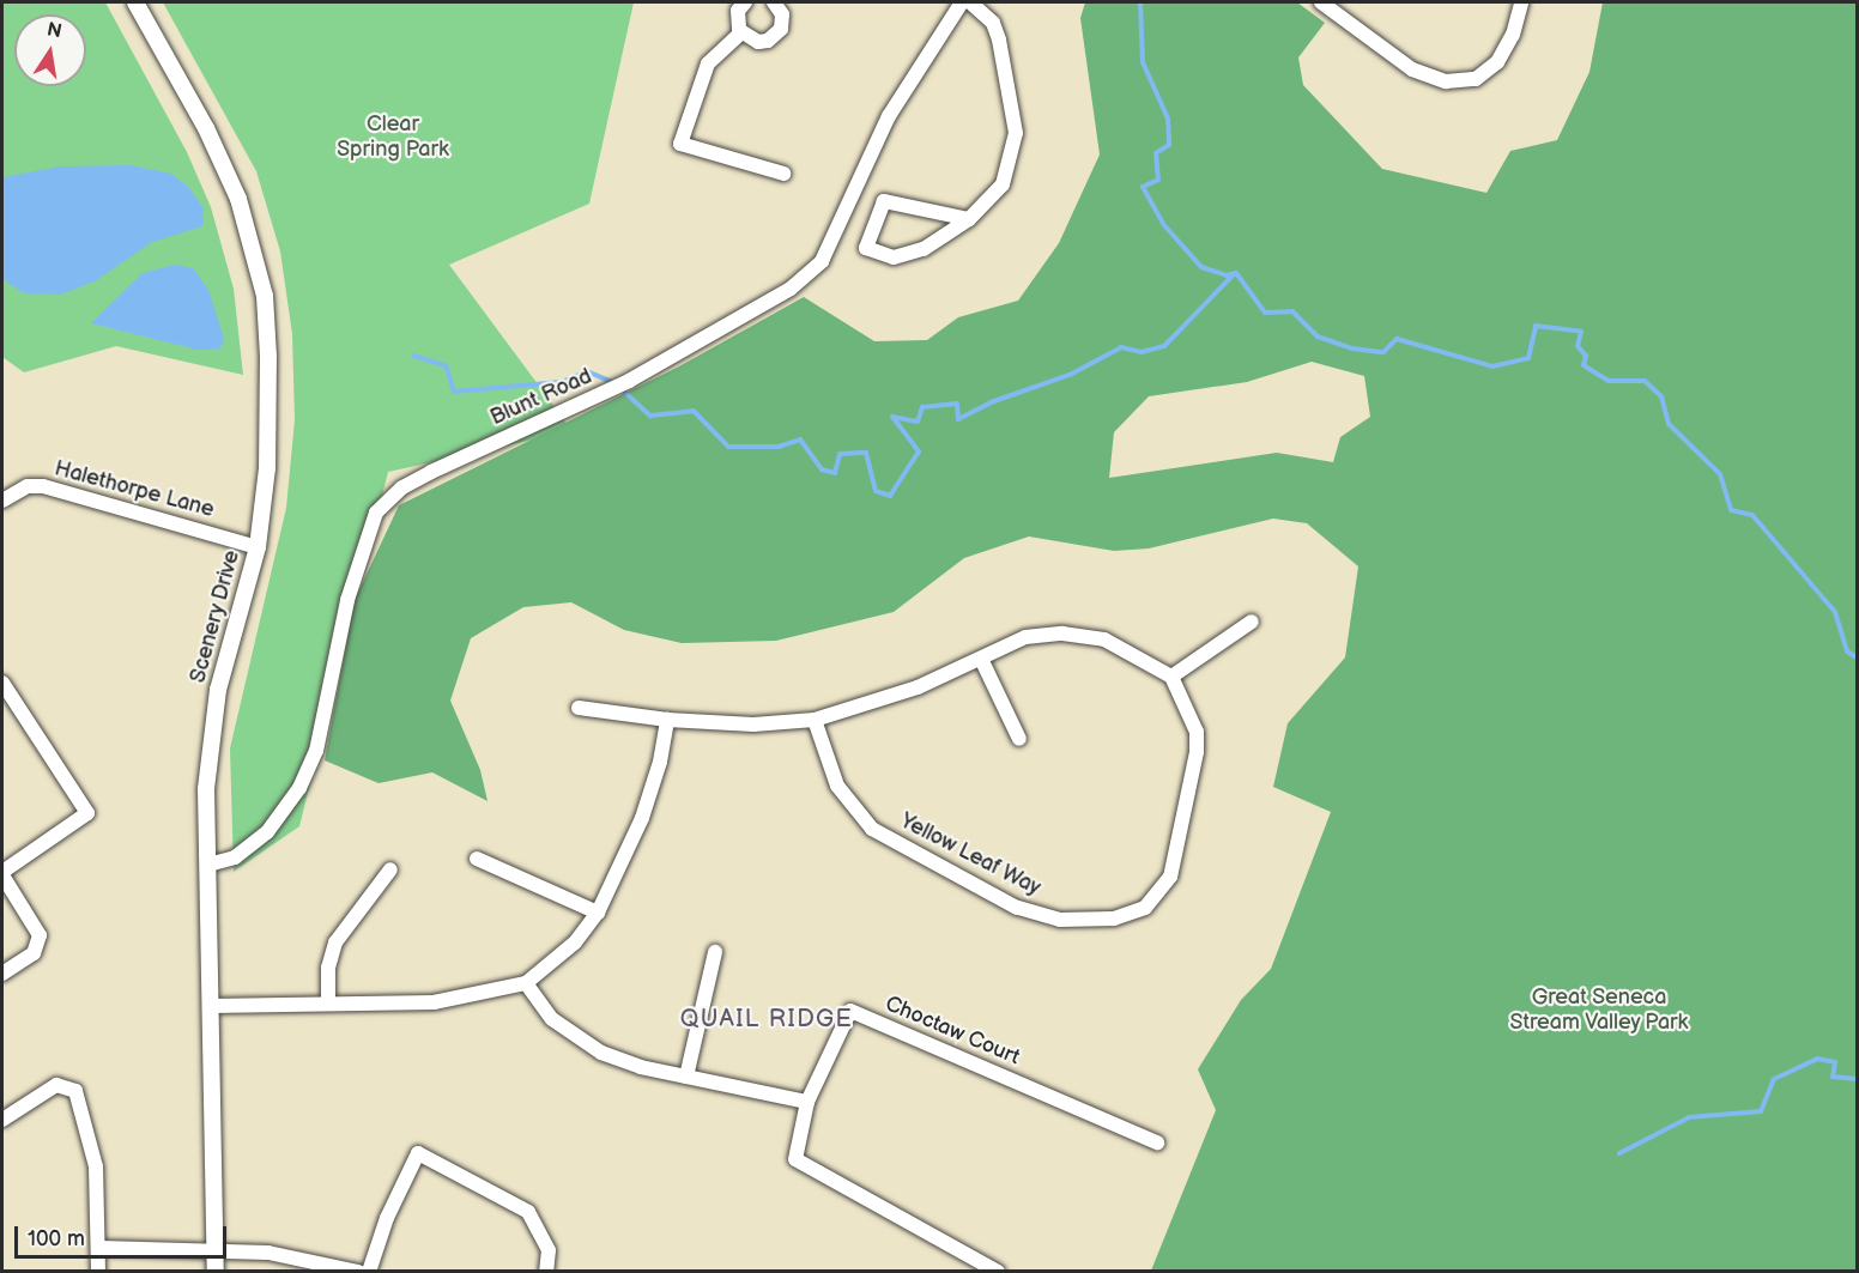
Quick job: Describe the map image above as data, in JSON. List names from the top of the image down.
{
  "streets": {
    "street": [
      "Blunt Road",
      "Halethorpe Lane",
      "Scenery Drive",
      "Yellow Leaf Way",
      "Choctaw Court"
    ]
  },
  "crossings": [
    ["Blunt Road", "Scenery Drive"],
    ["Halethorpe Lane", "Scenery Drive"]
  ],
  "districts": ["QUAIL RIDGE"],
  "parks": ["Clear Spring Park", "Great Seneca Stream Valley Park"],
  "scale_bar": "100 m",
  "north": "top"
}
